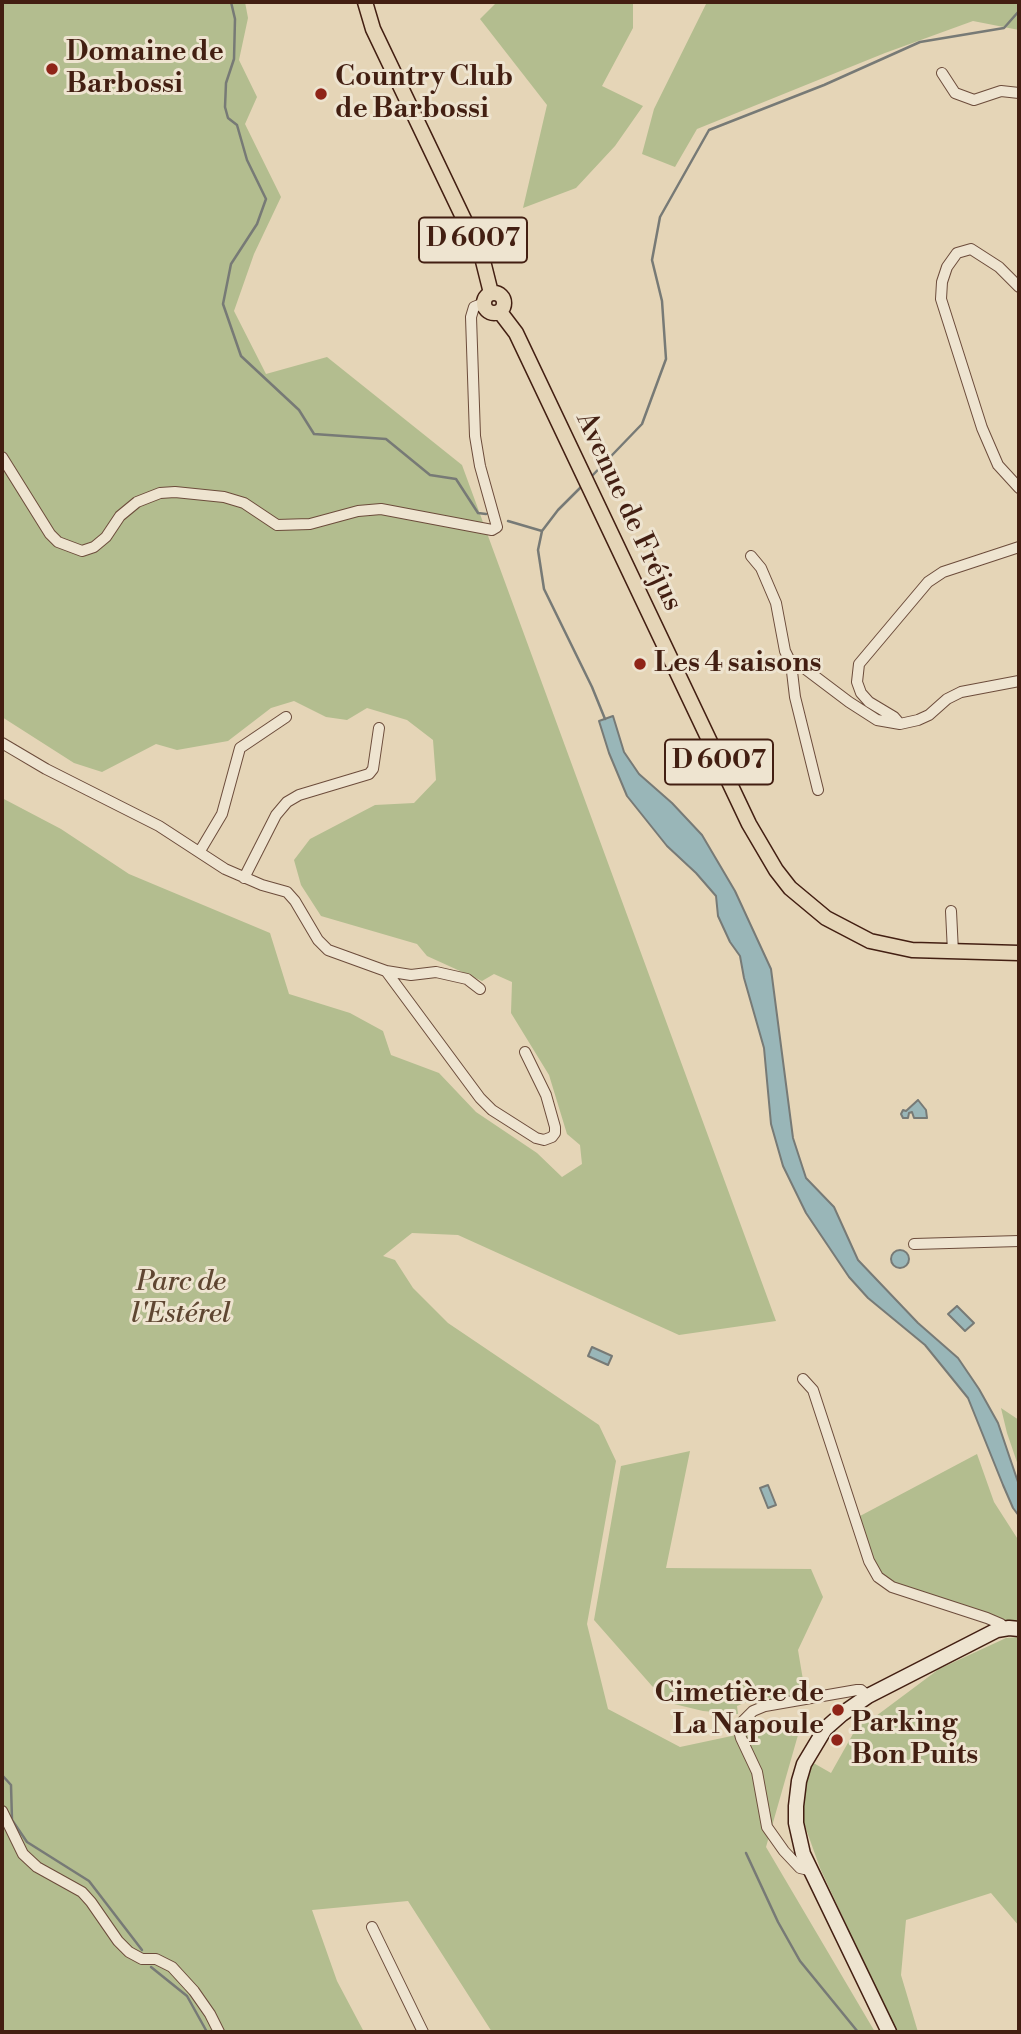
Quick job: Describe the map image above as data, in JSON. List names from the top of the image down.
{
  "streets": {
    "main road": ["D 6007", "Avenue de Fréjus"]
  },
  "crossings": [
    ["D 6007", "Avenue de Fréjus"]
  ],
  "parks": ["Parc de l'Estérel"],
  "places": [
    "Domaine de Barbossi",
    "Country Club de Barbossi",
    "Les 4 saisons",
    "Cimetière de La Napoule",
    "Parking Bon Puits"
  ]
}
